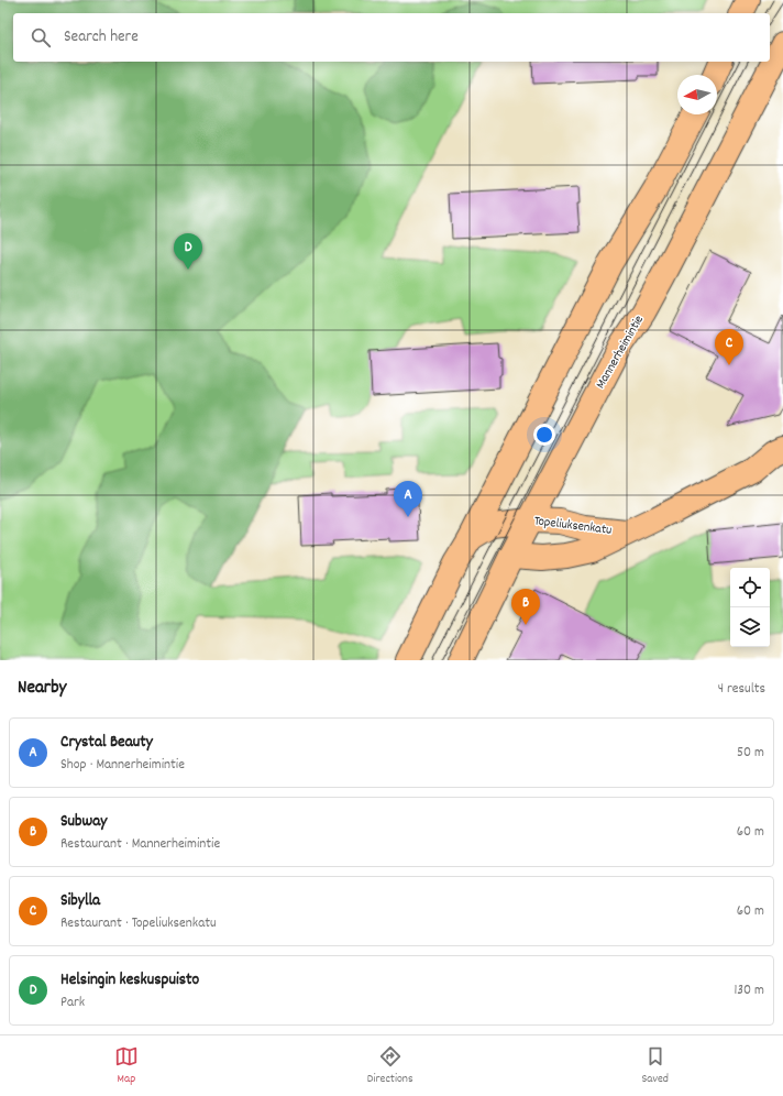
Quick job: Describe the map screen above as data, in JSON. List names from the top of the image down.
{
  "streets": {
    "main road": ["Mannerheimintie", "Topeliuksenkatu"]
  },
  "crossings": [
    ["Mannerheimintie", "Topeliuksenkatu"]
  ],
  "north": "left",
  "page": {
    "search": "Search here",
    "pins": [
      "D",
      "C",
      "A",
      "B"
    ],
    "heading": ["Nearby", "4 results"],
    "list": [
      {
        "mark": "A",
        "name": "Crystal Beauty",
        "note": "Shop · Mannerheimintie",
        "value": "50 m"
      },
      {
        "mark": "B",
        "name": "Subway",
        "note": "Restaurant · Mannerheimintie",
        "value": "60 m"
      },
      {
        "mark": "C",
        "name": "Sibylla",
        "note": "Restaurant · Topeliuksenkatu",
        "value": "60 m"
      },
      {
        "mark": "D",
        "name": "Helsingin keskuspuisto",
        "note": "Park",
        "value": "130 m"
      }
    ],
    "nav": ["Map", "Directions", "Saved"]
  }
}
